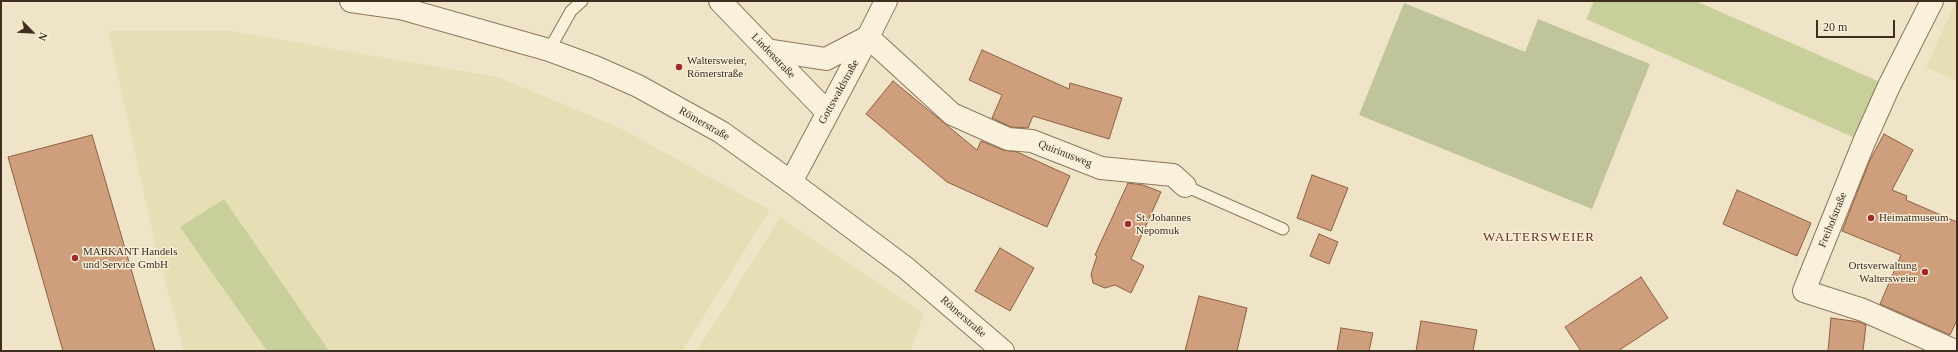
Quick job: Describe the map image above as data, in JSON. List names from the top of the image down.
{
  "streets": {
    "street": [
      "Lindenstraße",
      "Gottswaldstraße",
      "Römerstraße",
      "Quirinusweg",
      "Freihofstraße"
    ]
  },
  "crossings": [
    ["Lindenstraße", "Gottswaldstraße"],
    ["Gottswaldstraße", "Römerstraße"],
    ["Gottswaldstraße", "Quirinusweg"]
  ],
  "districts": ["WALTERSWEIER"],
  "places": [
    "Waltersweier, Römerstraße",
    "Heimatmuseum",
    "St. Johannes Nepomuk",
    "MARKANT Handels und Service GmbH",
    "Ortsverwaltung Waltersweier"
  ],
  "scale_bar": "20 m",
  "north": "bottom right"
}
